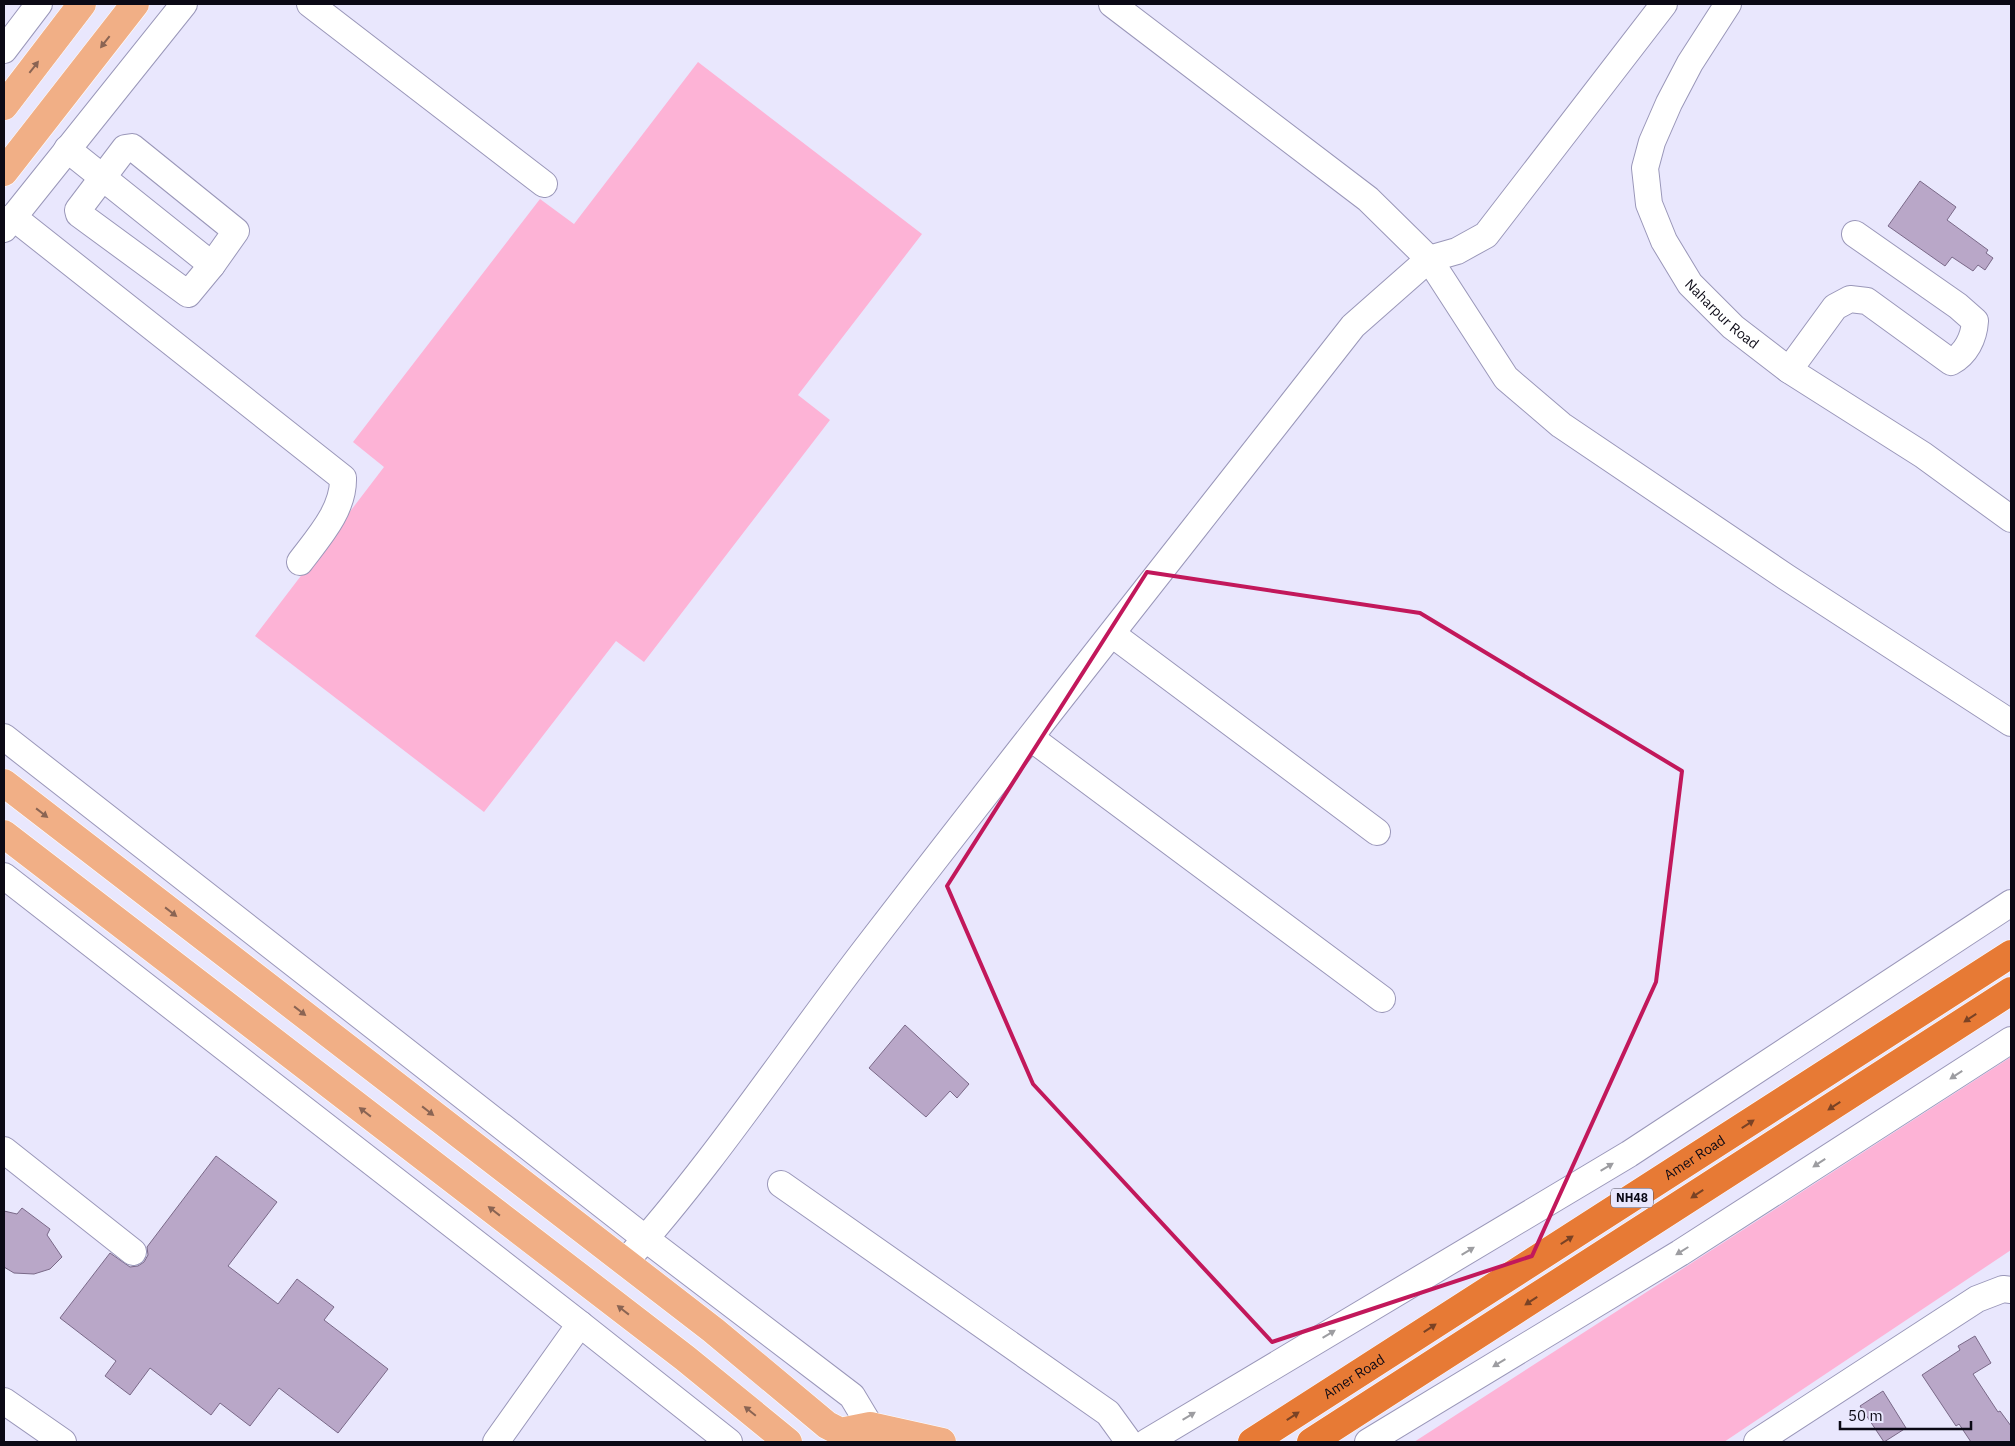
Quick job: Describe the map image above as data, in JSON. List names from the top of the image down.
{
  "streets": {
    "highway": ["Amer Road", "NH48"],
    "street": ["Naharpur Road"]
  },
  "scale_bar": "50 m"
}
